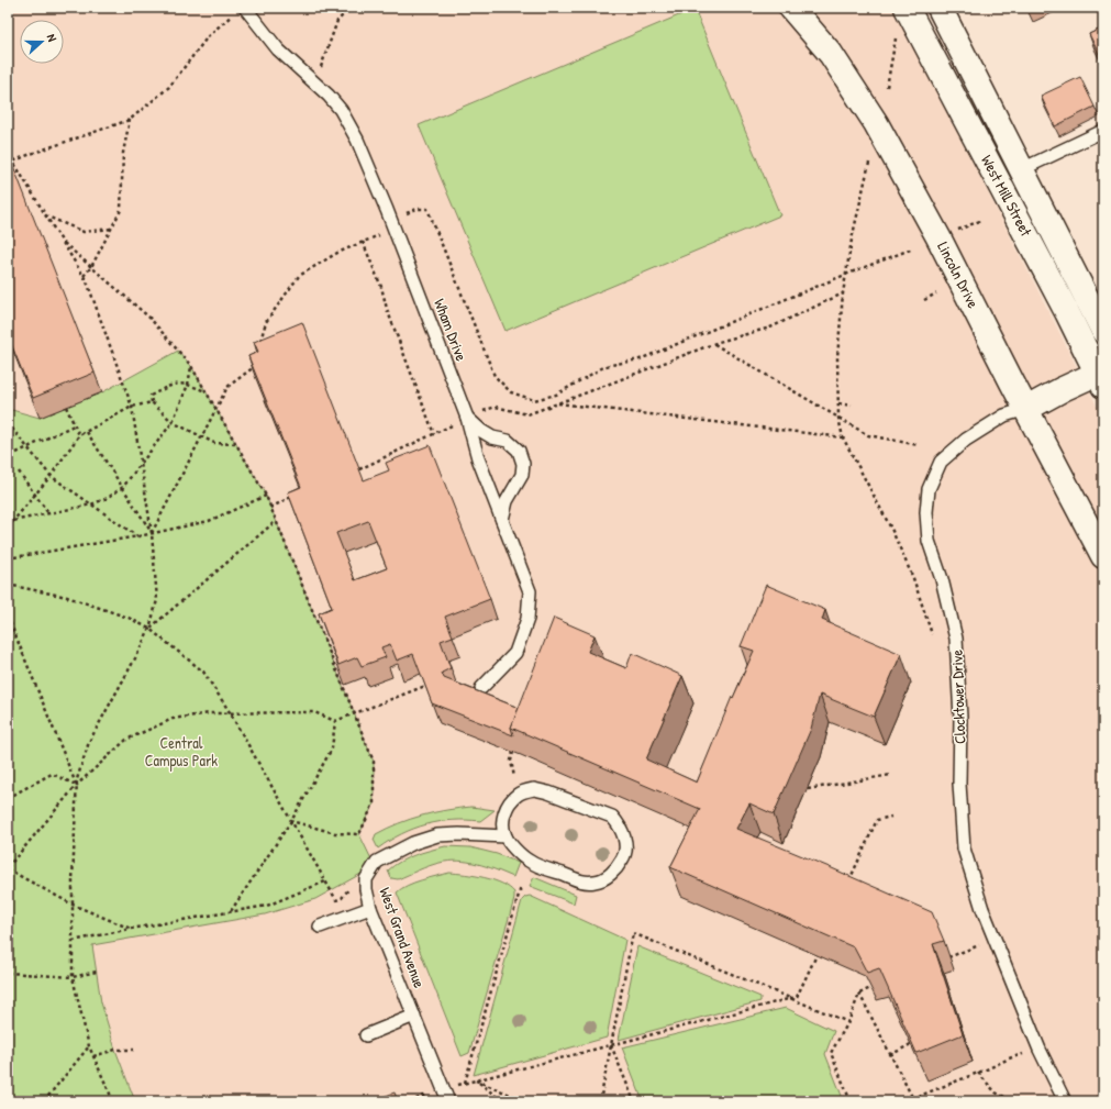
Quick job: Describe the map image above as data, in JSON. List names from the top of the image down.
{
  "streets": {
    "main road": ["West Mill Street", "Lincoln Drive", "Clocktower Drive"],
    "lane": ["Wham Drive", "West Grand Avenue"]
  },
  "crossings": [
    ["West Mill Street", "Clocktower Drive"],
    ["Lincoln Drive", "Clocktower Drive"]
  ],
  "parks": ["Central Campus Park"],
  "north": "right"
}
